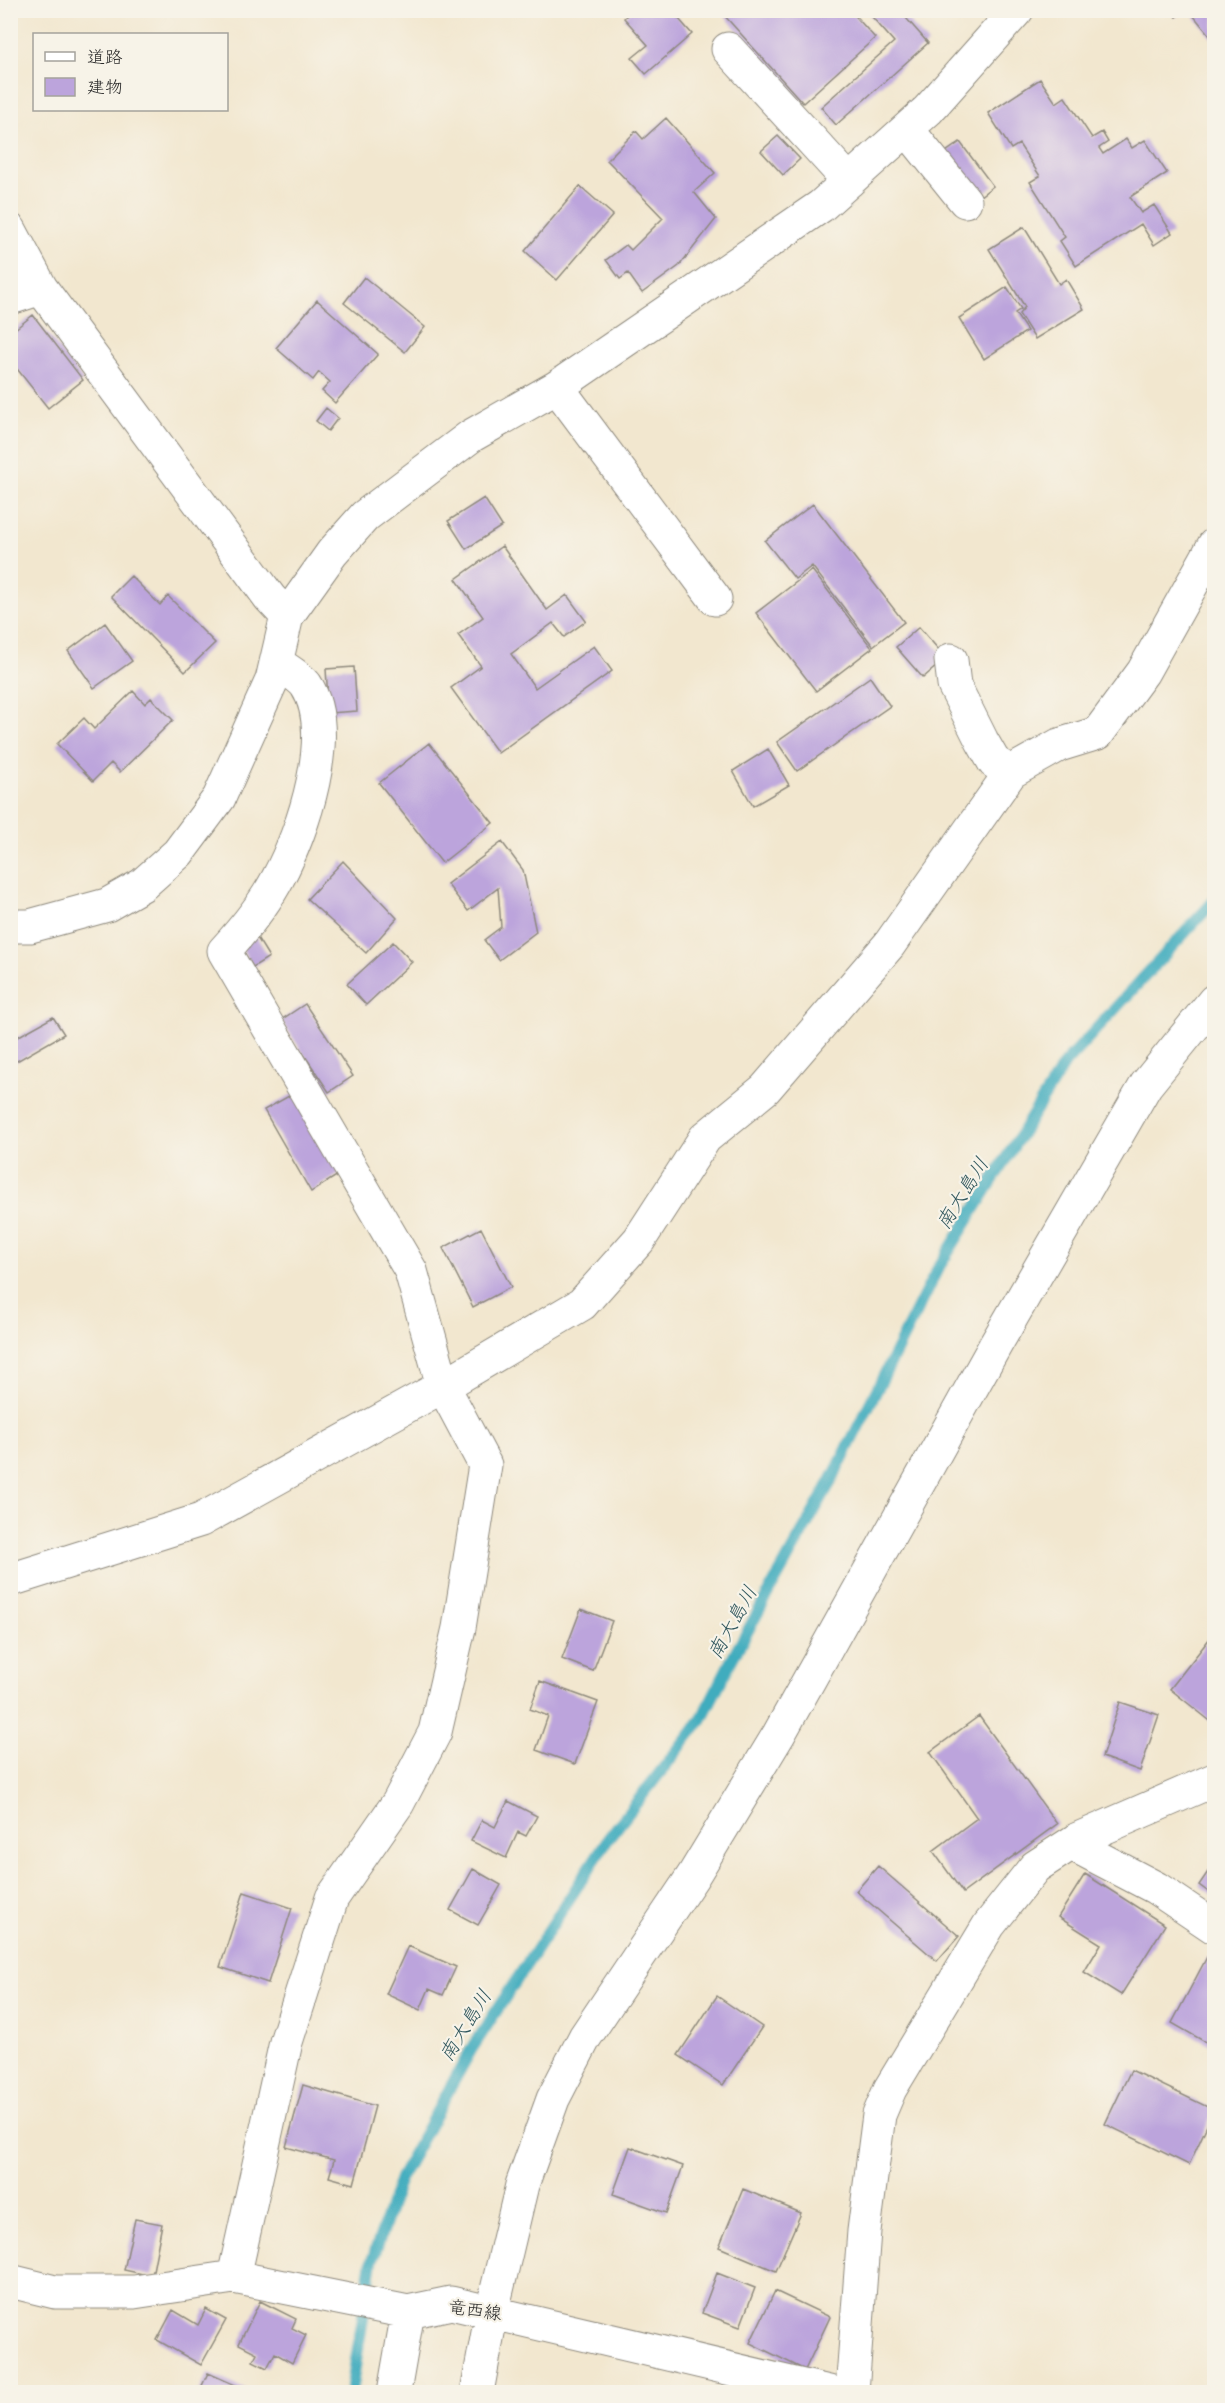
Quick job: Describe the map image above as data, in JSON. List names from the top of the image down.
{
  "streets": {
    "street": ["竜西線"]
  },
  "water": ["南大島川"],
  "legend": ["道路", "建物"]
}
